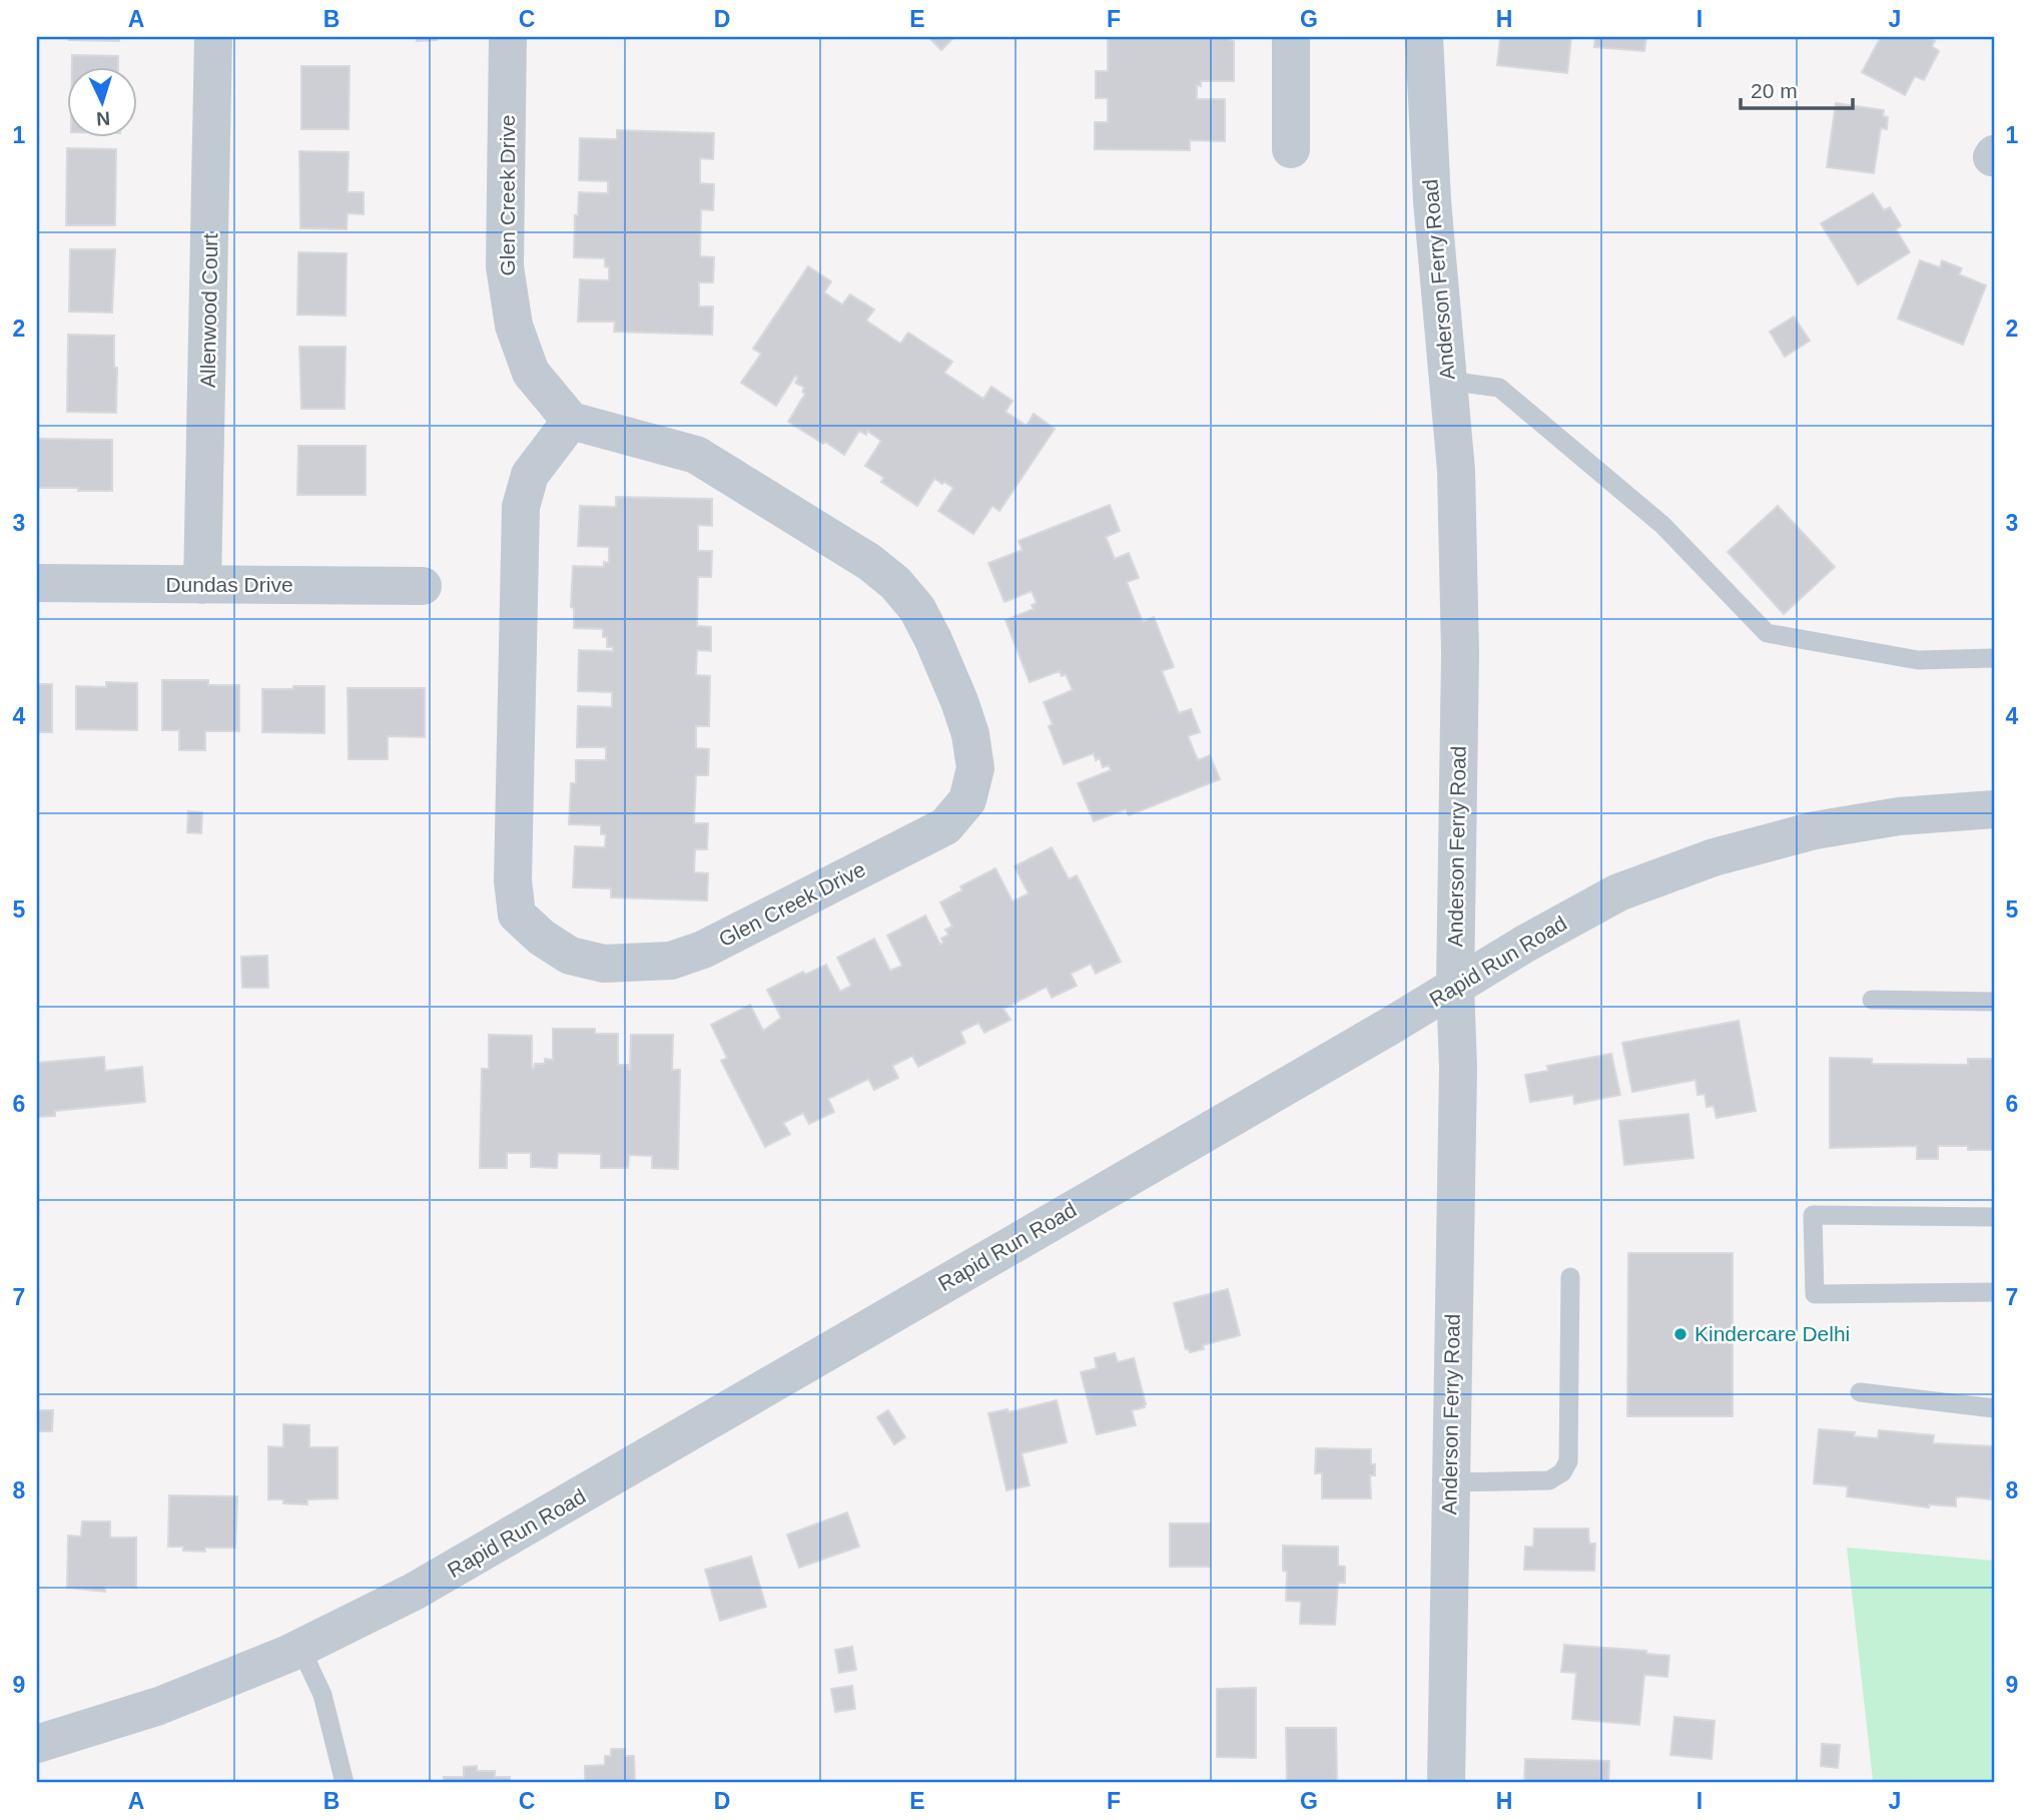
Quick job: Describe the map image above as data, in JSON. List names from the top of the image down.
{
  "streets": {
    "street": [
      "Glen Creek Drive",
      "Anderson Ferry Road",
      "Allenwood Court",
      "Dundas Drive",
      "Rapid Run Road"
    ]
  },
  "crossings": [
    ["Anderson Ferry Road", "Rapid Run Road"],
    ["Allenwood Court", "Dundas Drive"]
  ],
  "places": ["Kindercare Delhi"],
  "scale_bar": "20 m",
  "north": "bottom",
  "grid": {
    "columns": [
      "A",
      "B",
      "C",
      "D",
      "E",
      "F",
      "G",
      "H",
      "I",
      "J"
    ],
    "rows": [
      "1",
      "2",
      "3",
      "4",
      "5",
      "6",
      "7",
      "8",
      "9"
    ]
  }
}
